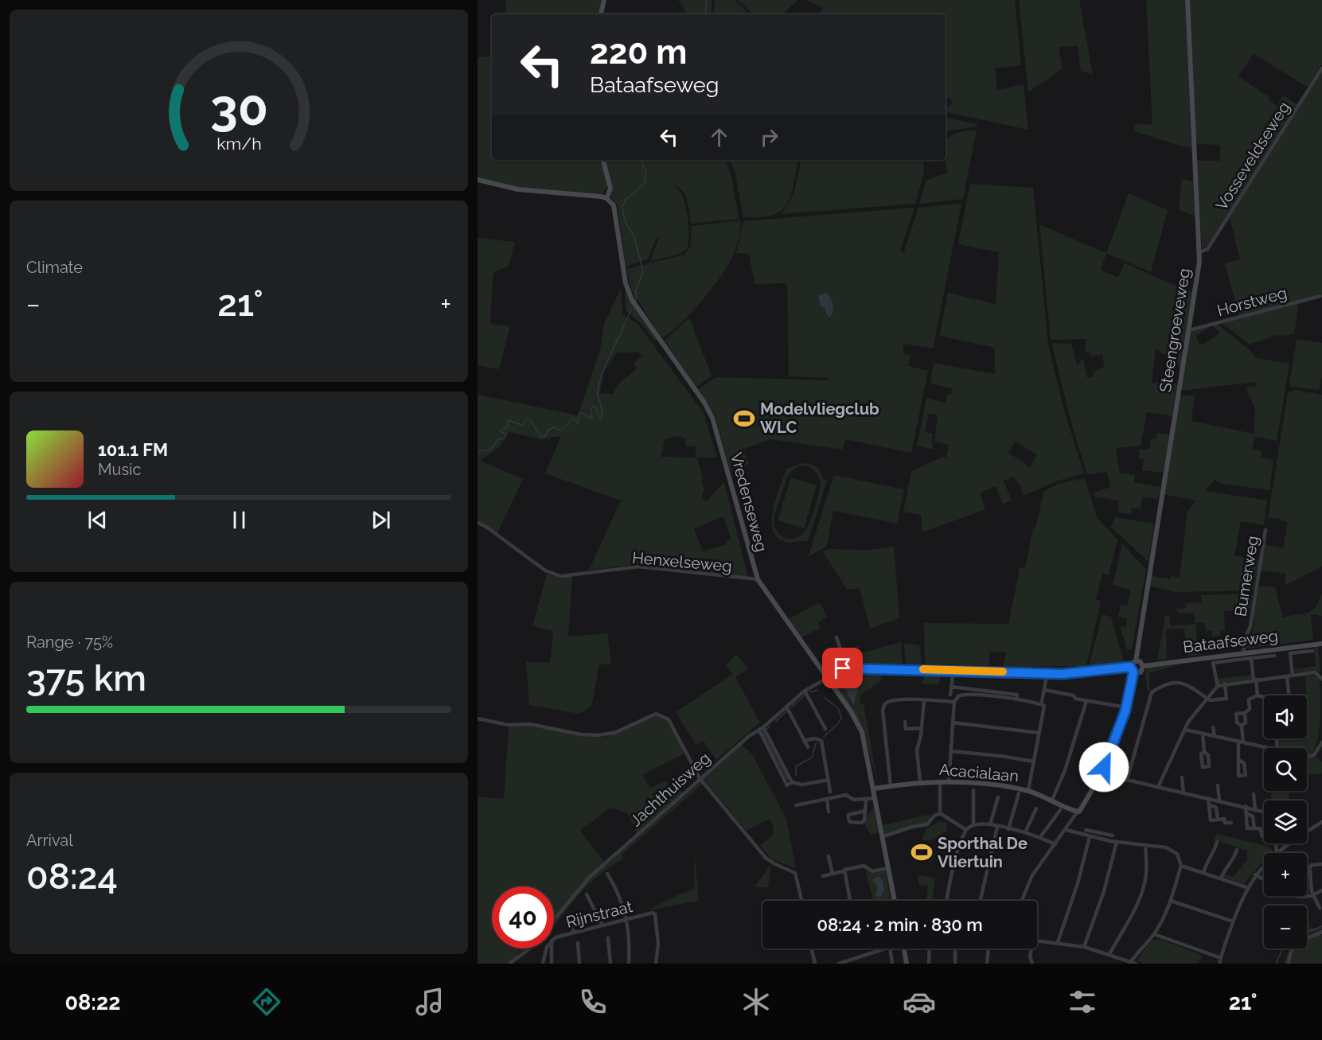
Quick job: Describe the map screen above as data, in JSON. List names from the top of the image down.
{
  "streets": {
    "main road": [
      "Steengroeveweg",
      "Vredenseweg",
      "Bataafseweg",
      "Acacialaan"
    ],
    "street": [
      "Vosseveldseweg",
      "Horstweg",
      "Henxelseweg",
      "Bumerweg",
      "Jachthuisweg",
      "Rijnstraat"
    ]
  },
  "crossings": [
    ["Vosseveldseweg", "Steengroeveweg"],
    ["Horstweg", "Steengroeveweg"],
    ["Steengroeveweg", "Bataafseweg"],
    ["Vredenseweg", "Henxelseweg"],
    ["Vredenseweg", "Acacialaan"],
    ["Vredenseweg", "Jachthuisweg"],
    ["Bumerweg", "Bataafseweg"]
  ],
  "places": {
    "sports": ["Modelvliegclub WLC", "Sporthal De Vliertuin"]
  },
  "page": {
    "turn": ["220 m", "Bataafseweg"],
    "tile": [
      "Climate",
      ["Range · 75%", "375 km"],
      ["Arrival", "08:24"]
    ],
    "heat": ["−", "21°", "+"],
    "song": ["101.1 FM", "Music"],
    "map_buttons": ["+", "−"],
    "limit": "40",
    "trip": "08:24 · 2 min · 830 m",
    "tabs": ["08:22", "21°"],
    "gauge": ["30", "km/h"]
  }
}
